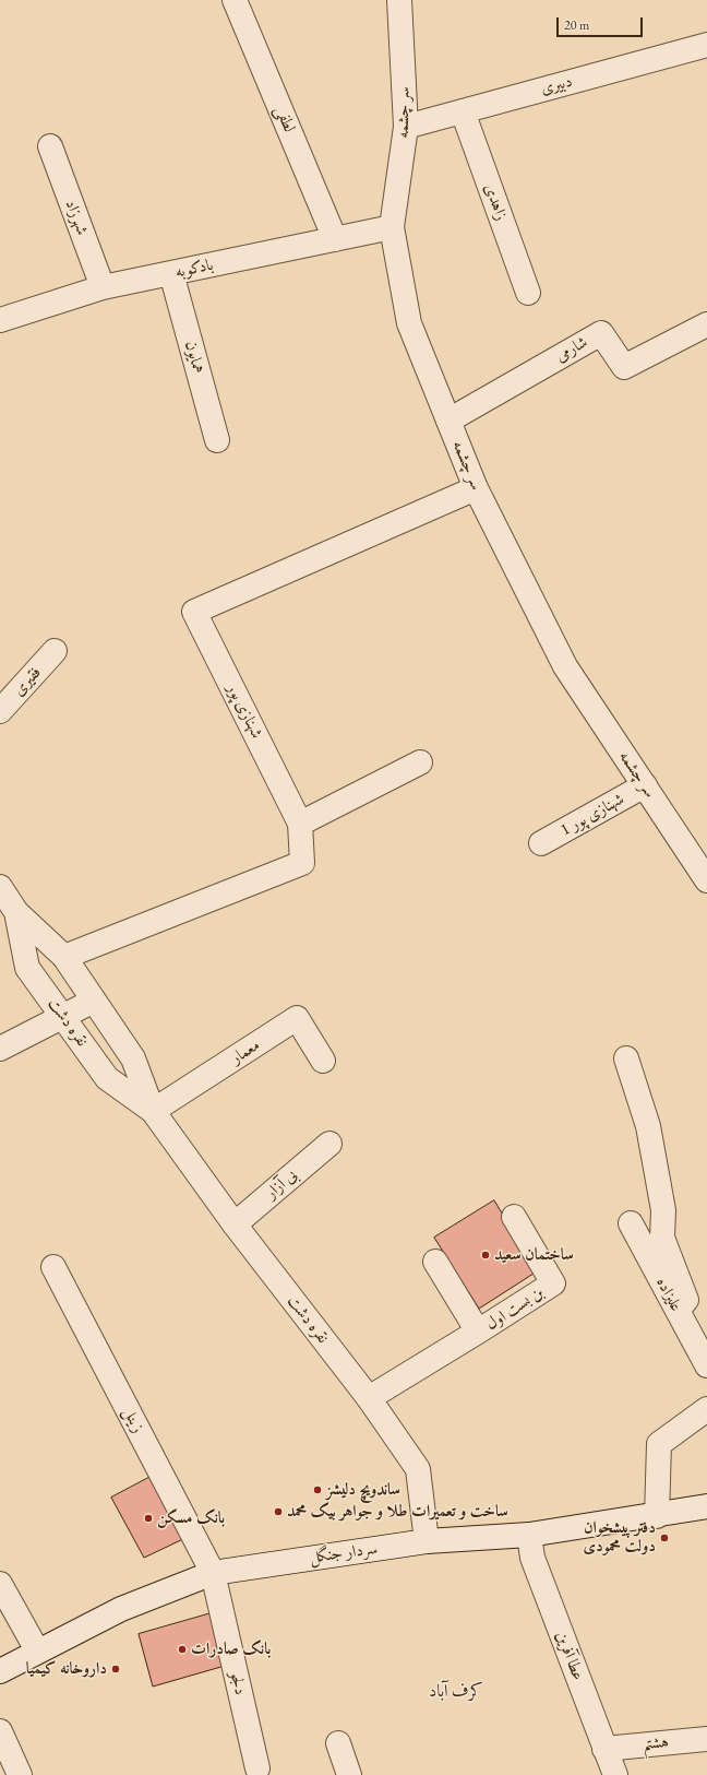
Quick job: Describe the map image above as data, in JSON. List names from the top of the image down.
{
  "streets": {
    "street": [
      "دبیری",
      "سر چشمه",
      "لطفی",
      "زاهدی",
      "شهرزاد",
      "بادکوبه",
      "شارمی",
      "همایون",
      "فقیری",
      "شهنازی پور",
      "شهنازی پور 1",
      "نقره دشت",
      "معمار",
      "بی آزار",
      "علیزاده",
      "بن بست اول",
      "زینل",
      "سردار جنگل",
      "عطا آفرین",
      "دلجو",
      "هشتم"
    ]
  },
  "crossings": [
    ["دبیری", "سر چشمه"],
    ["دبیری", "زاهدی"],
    ["سر چشمه", "بادکوبه"],
    ["سر چشمه", "شارمی"],
    ["سر چشمه", "شهنازی پور"],
    ["سر چشمه", "شهنازی پور 1"],
    ["لطفی", "بادکوبه"],
    ["شهرزاد", "بادکوبه"],
    ["بادکوبه", "همایون"],
    ["شهنازی پور", "نقره دشت"],
    ["نقره دشت", "معمار"],
    ["نقره دشت", "بی آزار"],
    ["نقره دشت", "بن بست اول"],
    ["نقره دشت", "سردار جنگل"],
    ["زینل", "سردار جنگل"],
    ["زینل", "دلجو"],
    ["سردار جنگل", "عطا آفرین"],
    ["سردار جنگل", "دلجو"],
    ["عطا آفرین", "هشتم"]
  ],
  "districts": ["کرف آباد"],
  "places": [
    "ساختمان سعید",
    "ساندویچ دلیشز",
    "ساخت و تعمیرات طلا و جواهر بیک محمد",
    "بانک مسکن",
    "دفتر پیشخوان دولت محمودی",
    "بانک صادرات",
    "داروخانه کیمیا"
  ],
  "scale_bar": "20 m"
}
